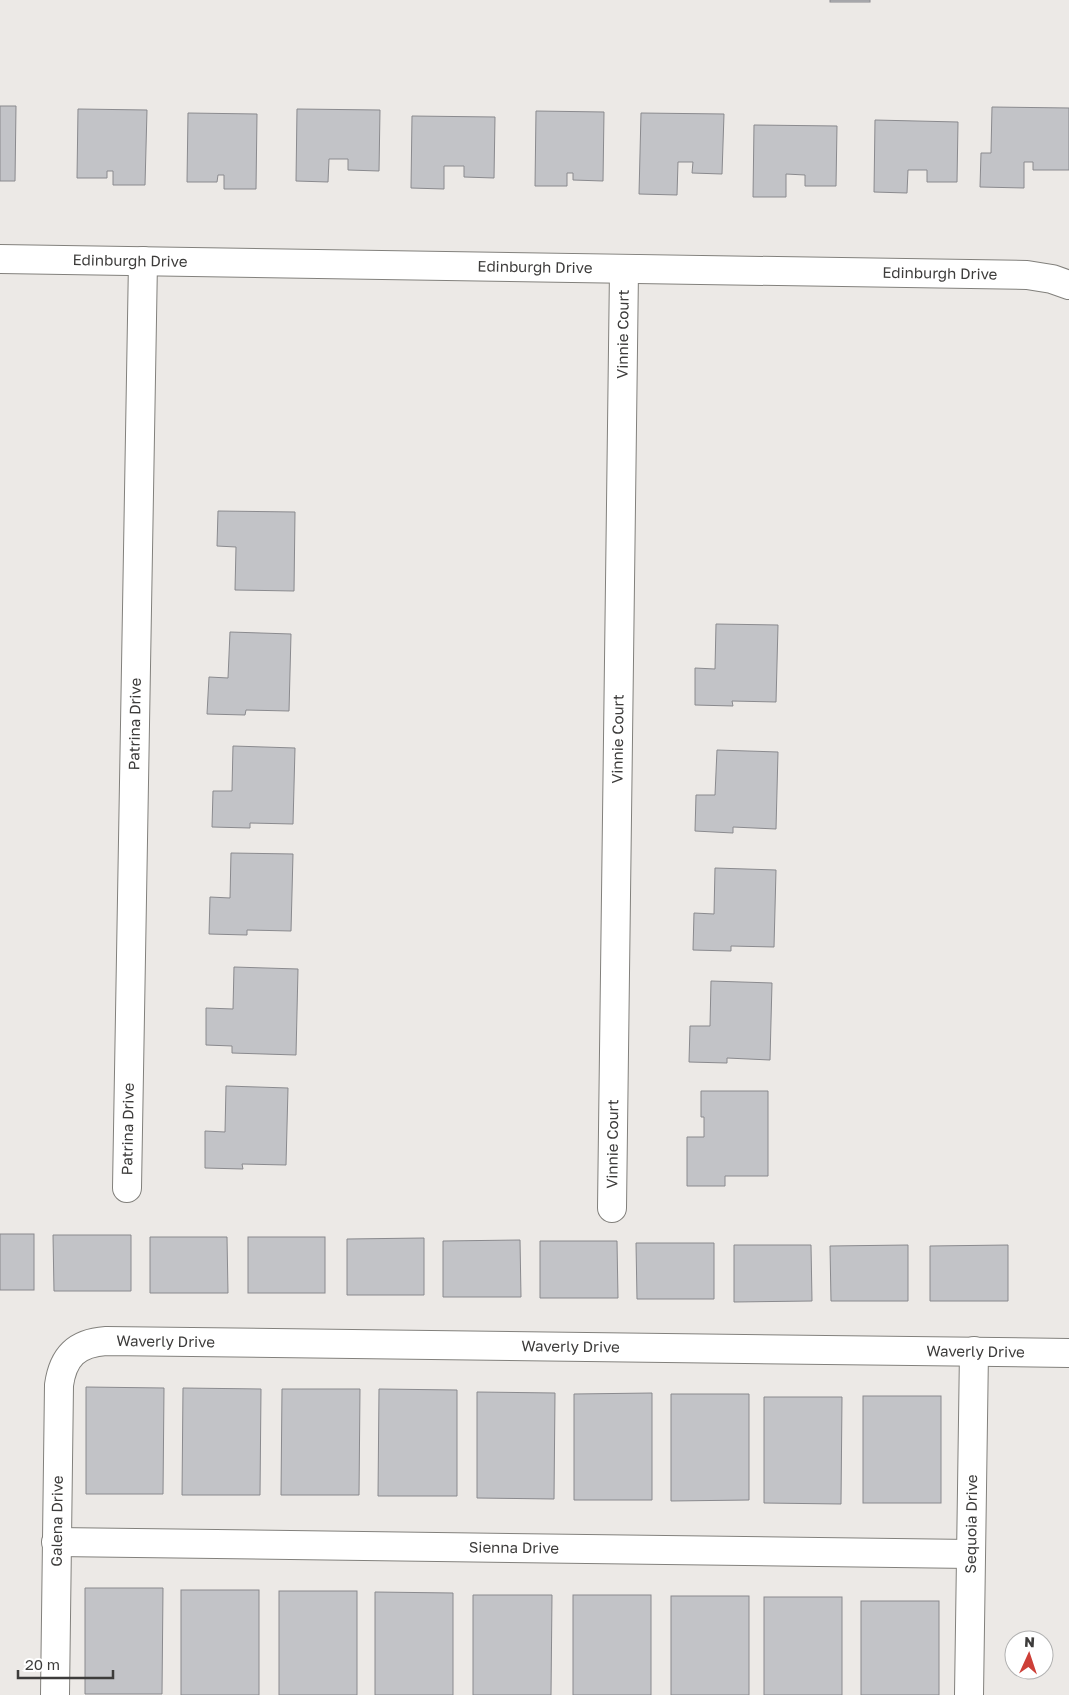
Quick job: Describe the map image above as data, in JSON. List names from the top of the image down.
{
  "streets": {
    "street": [
      "Edinburgh Drive",
      "Vinnie Court",
      "Patrina Drive",
      "Waverly Drive",
      "Galena Drive",
      "Sequoia Drive",
      "Sienna Drive"
    ]
  },
  "crossings": [
    ["Edinburgh Drive", "Vinnie Court"],
    ["Edinburgh Drive", "Patrina Drive"],
    ["Waverly Drive", "Galena Drive"],
    ["Waverly Drive", "Sequoia Drive"],
    ["Galena Drive", "Sienna Drive"],
    ["Sequoia Drive", "Sienna Drive"]
  ],
  "scale_bar": "20 m",
  "north": "top"
}
